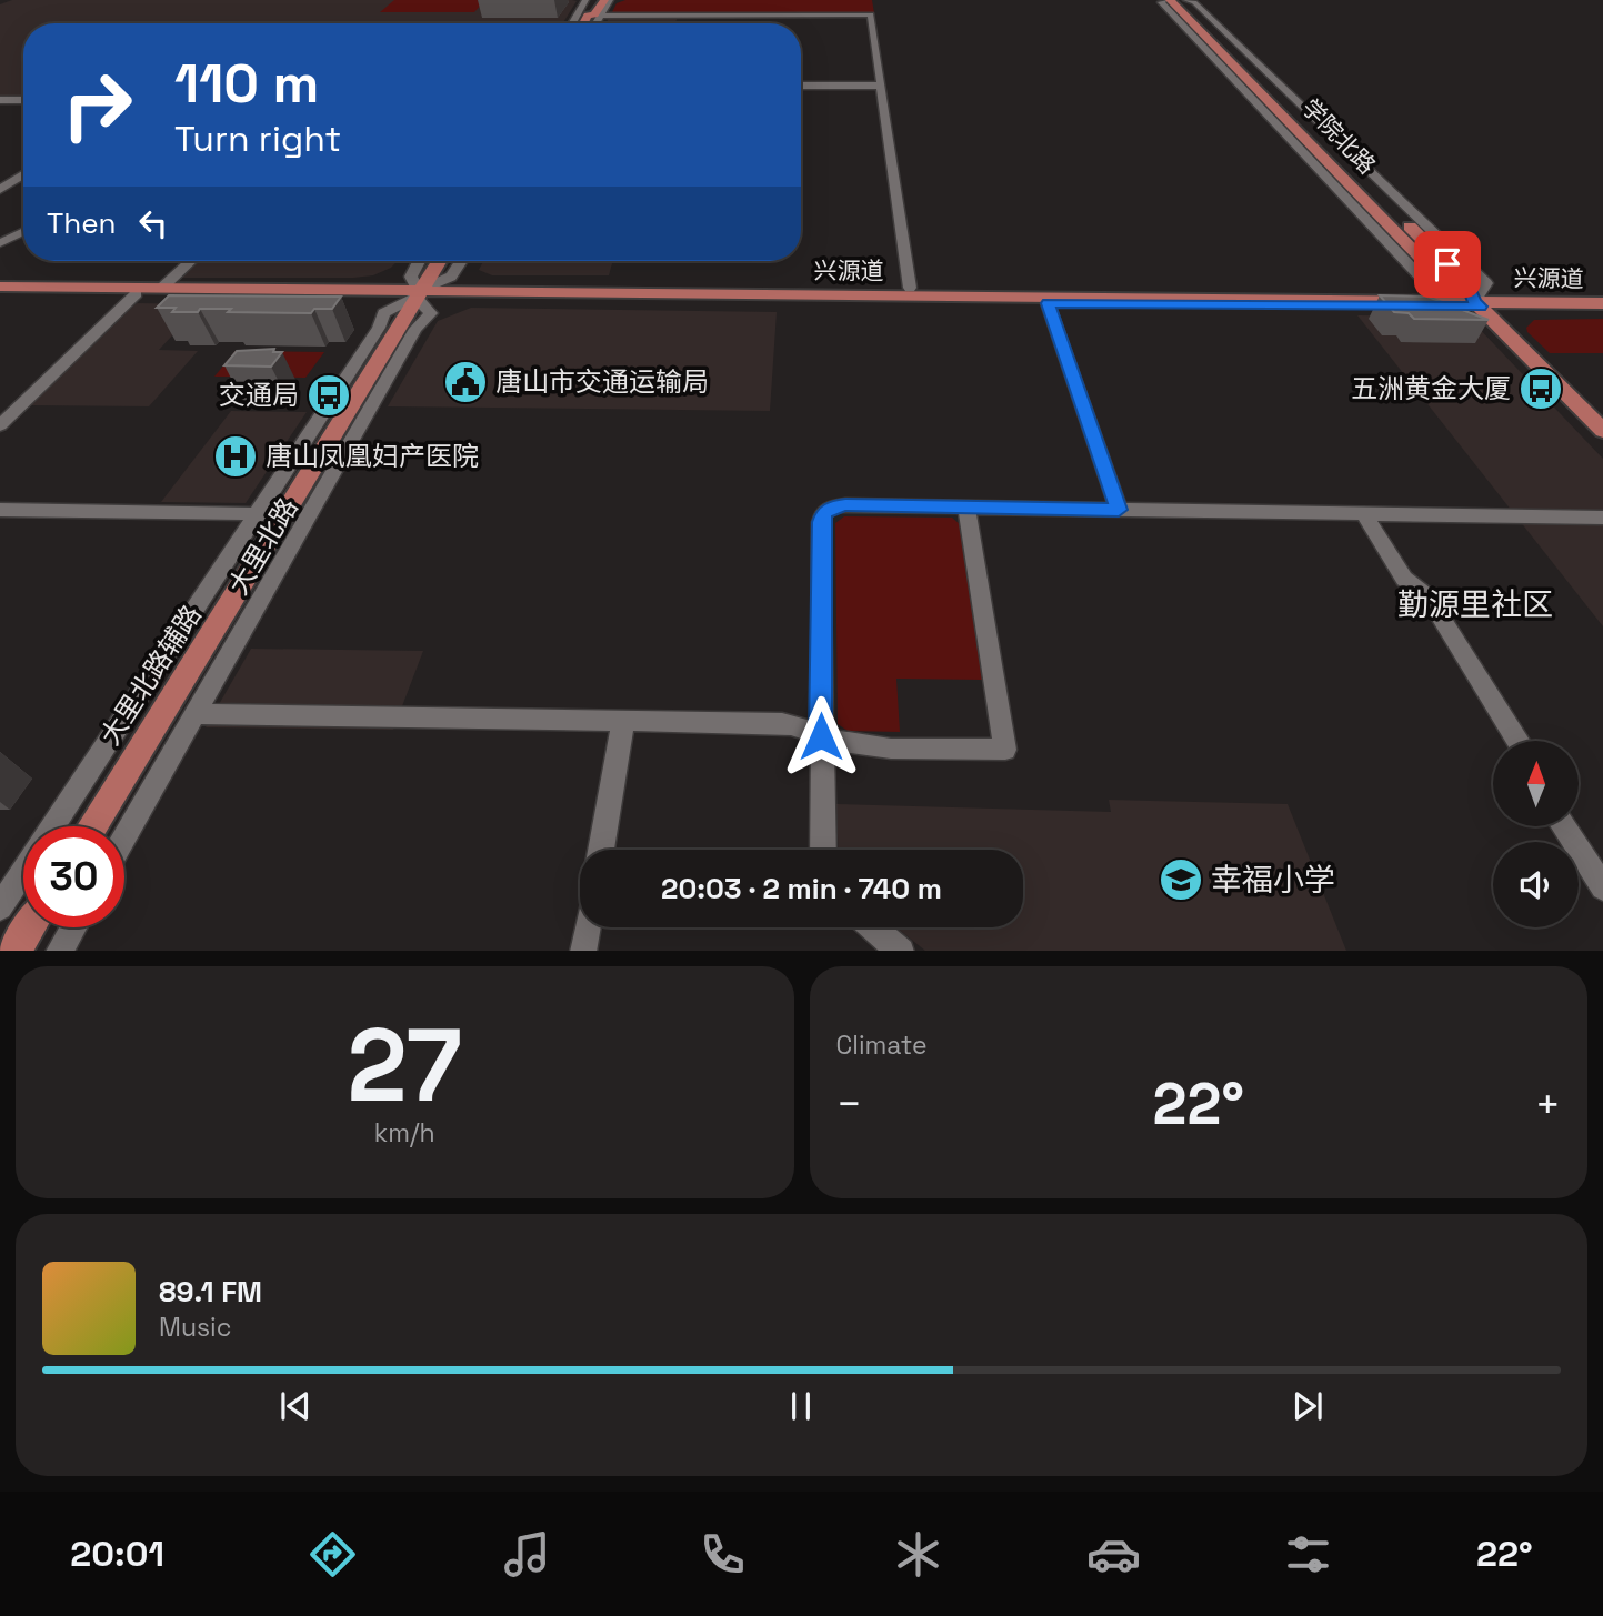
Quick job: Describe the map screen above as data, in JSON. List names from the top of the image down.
{
  "streets": {
    "main road": ["学院北路", "兴源道", "大里北路"],
    "street": ["大里北路辅路"]
  },
  "crossings": [
    ["学院北路", "兴源道"],
    ["兴源道", "大里北路"],
    ["兴源道", "大里北路辅路"],
    ["大里北路", "大里北路辅路"]
  ],
  "districts": ["勤源里社区"],
  "places": {
    "public building": ["唐山市交通运输局"],
    "bus stop": ["五洲黄金大厦", "交通局"],
    "hospital": ["唐山凤凰妇产医院"],
    "school or university": ["幸福小学"]
  },
  "north": "top",
  "page": {
    "turn": ["110 m", "Turn right"],
    "then": "Then",
    "limit": "30",
    "trip": "20:03 · 2 min · 740 m",
    "tile": [
      ["27", "km/h"],
      "Climate"
    ],
    "heat": ["−", "22°", "+"],
    "song": ["89.1 FM", "Music"],
    "tabs": ["20:01", "22°"]
  }
}
